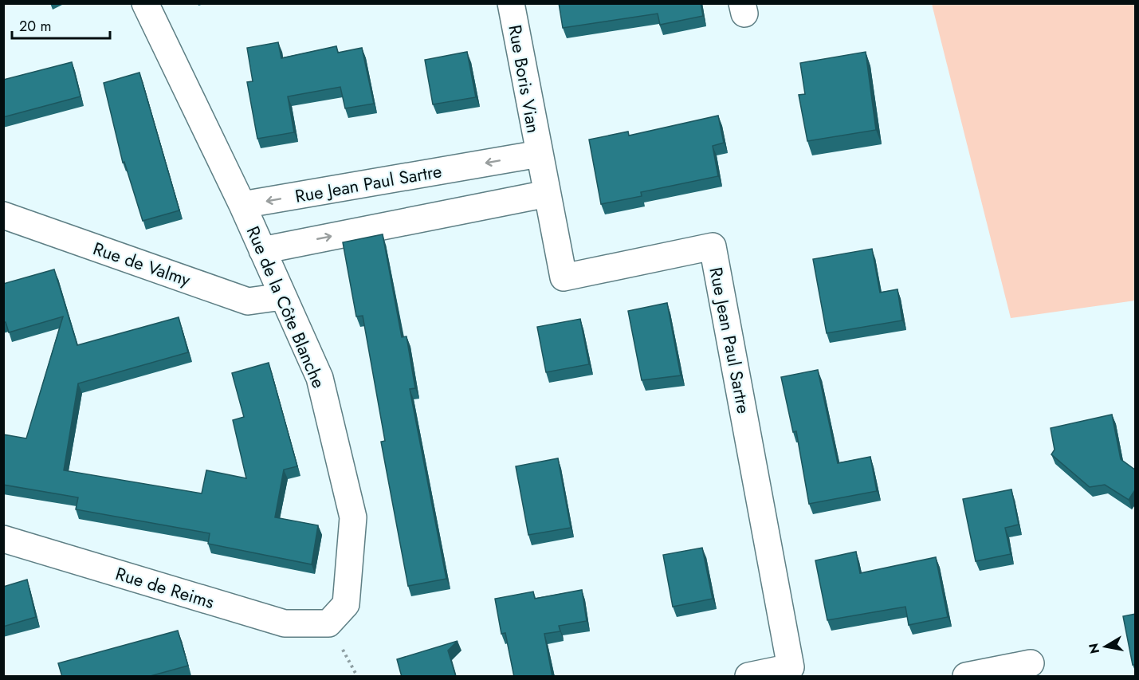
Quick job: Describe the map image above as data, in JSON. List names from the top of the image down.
{
  "streets": {
    "street": [
      "Rue Boris Vian",
      "Rue Jean Paul Sartre",
      "Rue de Valmy",
      "Rue de la Côte Blanche",
      "Rue de Reims"
    ]
  },
  "crossings": [
    ["Rue Boris Vian", "Rue Jean Paul Sartre"],
    ["Rue Jean Paul Sartre", "Rue de la Côte Blanche"],
    ["Rue de Valmy", "Rue de la Côte Blanche"],
    ["Rue de la Côte Blanche", "Rue de Reims"]
  ],
  "scale_bar": "20 m",
  "north": "left"
}
